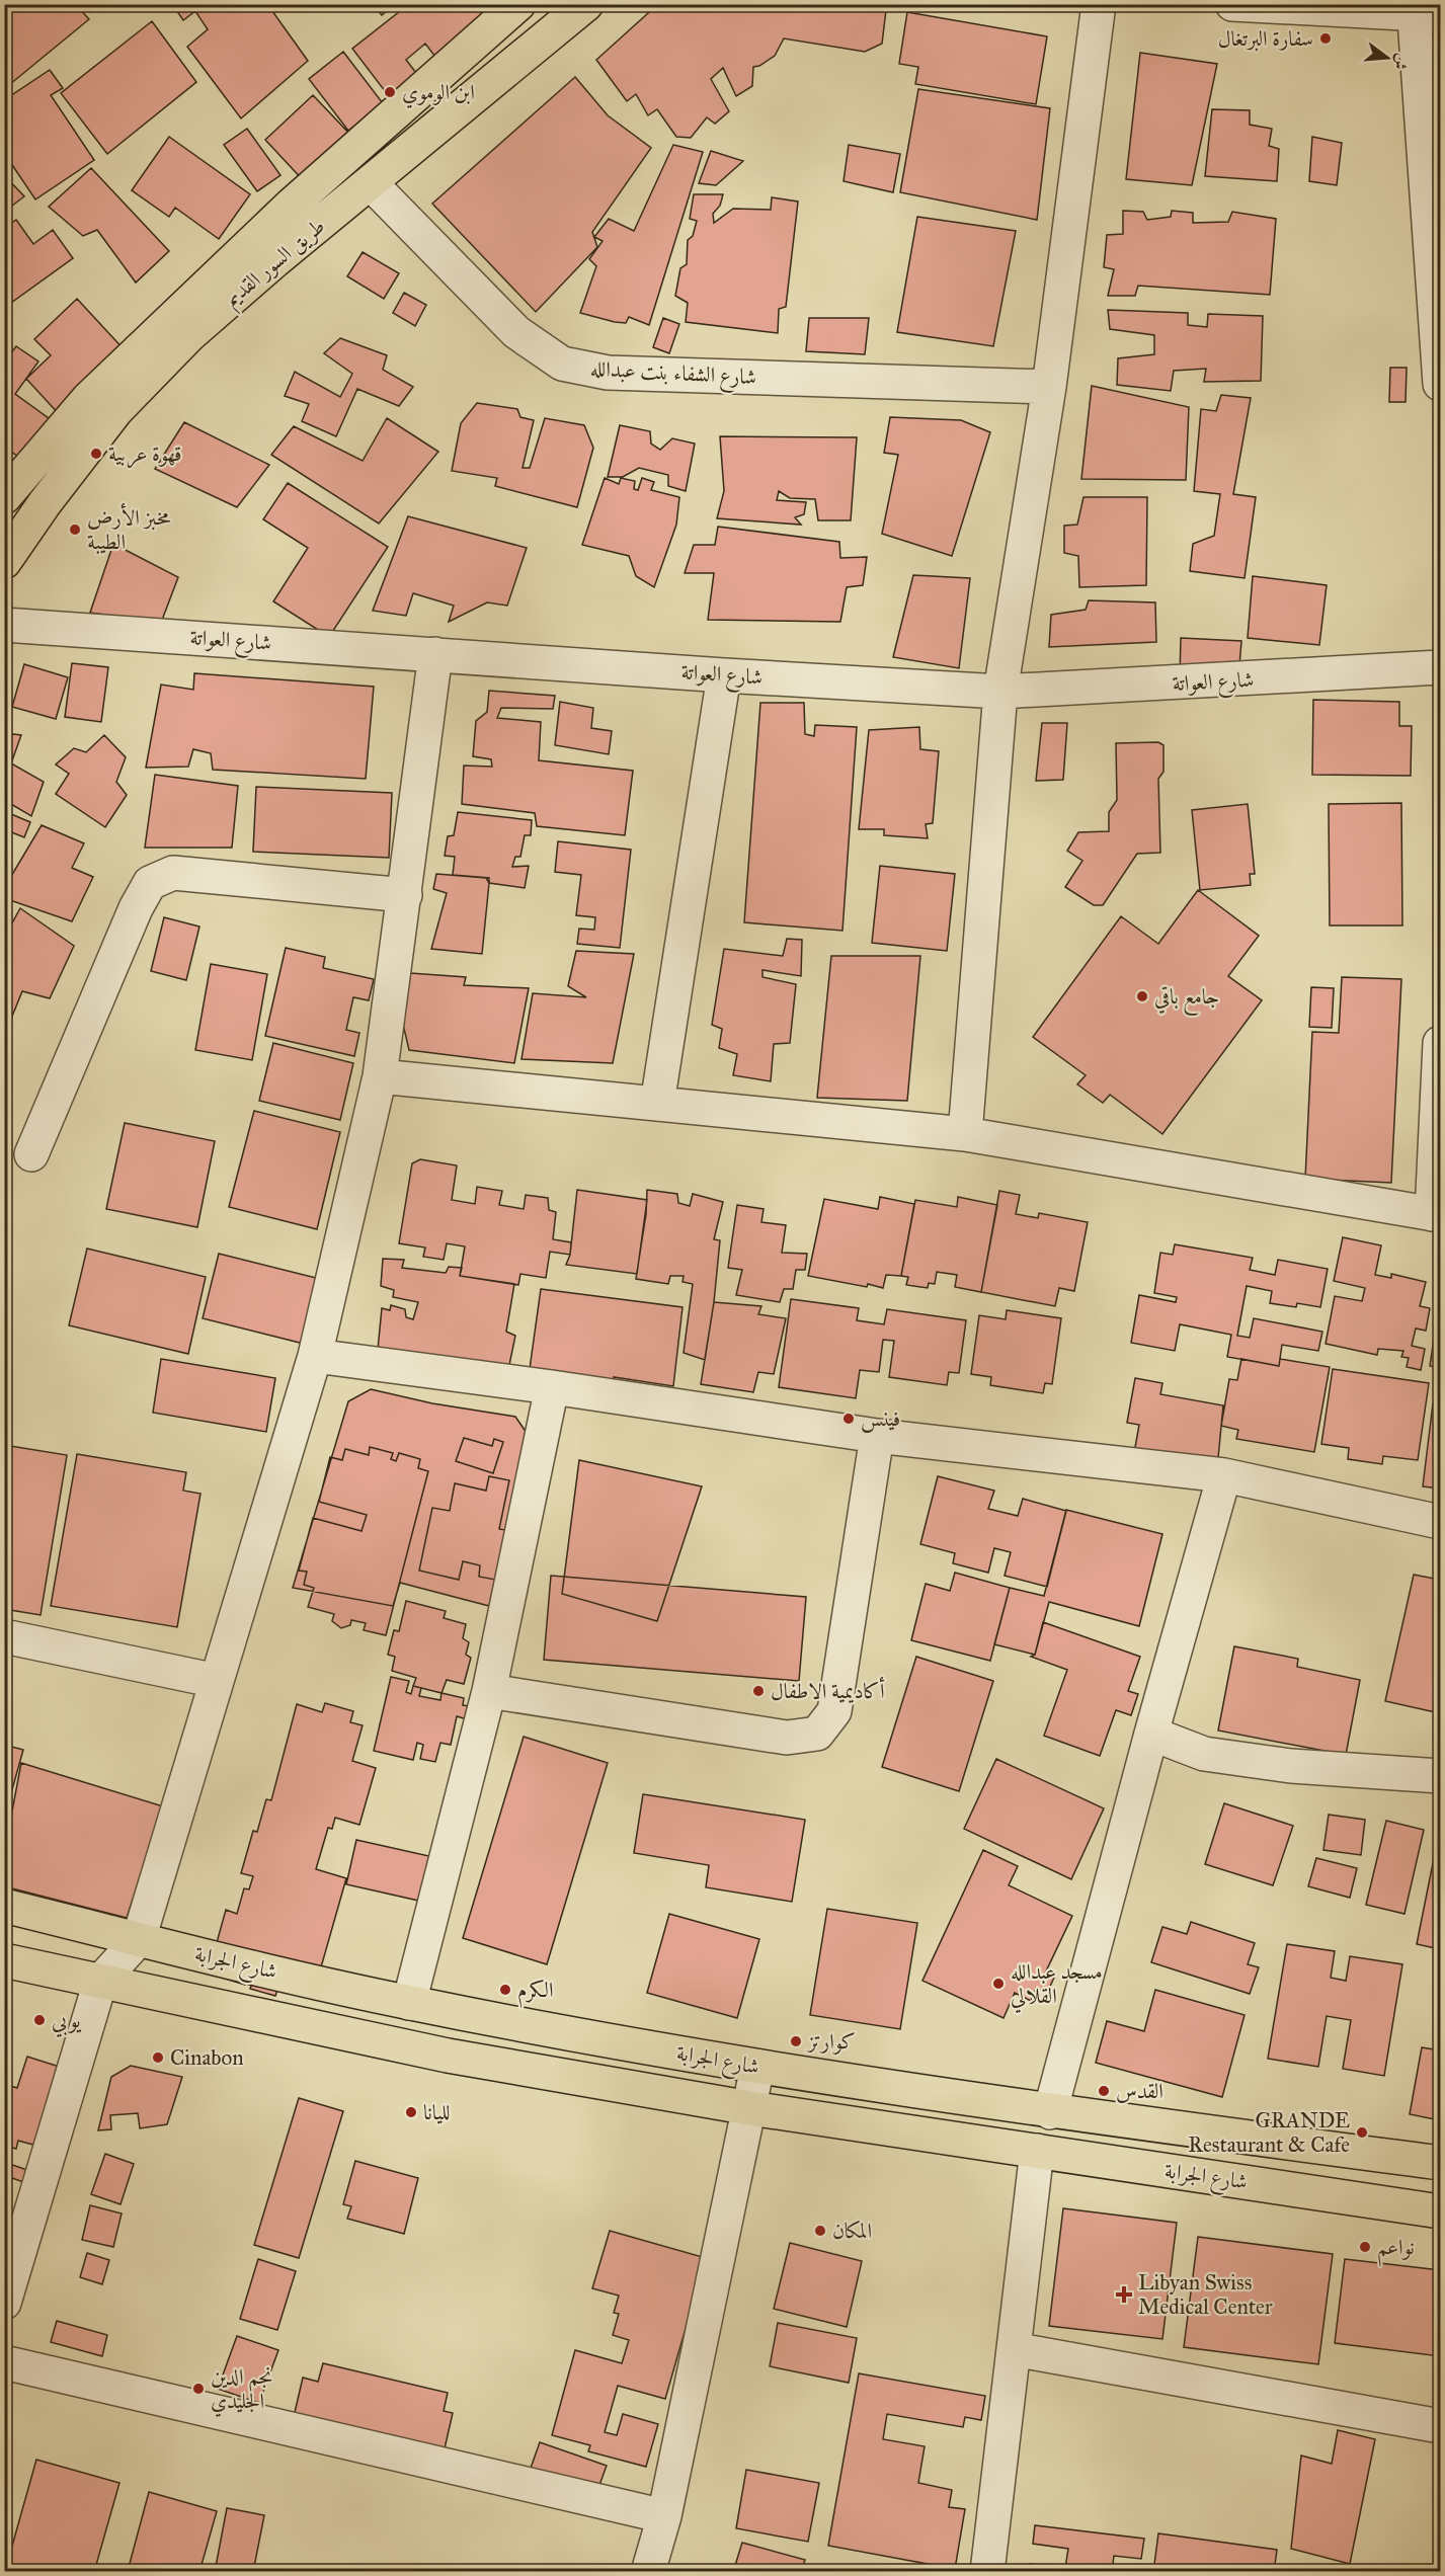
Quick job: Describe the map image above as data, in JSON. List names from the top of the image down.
{
  "streets": {
    "main road": ["طريق السور القديم", "شارع الجرابة"],
    "street": ["شارع الشفاء بنت عبدالله", "شارع العواتة"]
  },
  "crossings": [
    ["طريق السور القديم", "شارع الشفاء بنت عبدالله"]
  ],
  "places": {
    "other": [
      "سفارة البرتغال",
      "ابن الوموي",
      "قهوة عربية",
      "مخبز الأرض الطيبة",
      "جامع باقي",
      "فينس",
      "أكاديمية الاطفال",
      "مسجد عبدالله القلالي",
      "الكرم",
      "يوبي",
      "كوارتز",
      "Cinabon",
      "القدس",
      "لليانا",
      "GRANDE Restaurant & Cafe",
      "المكان",
      "نواعم",
      "نجم الدين الجليدي"
    ],
    "health": ["Libyan Swiss Medical Center"]
  },
  "north": "right"
}
